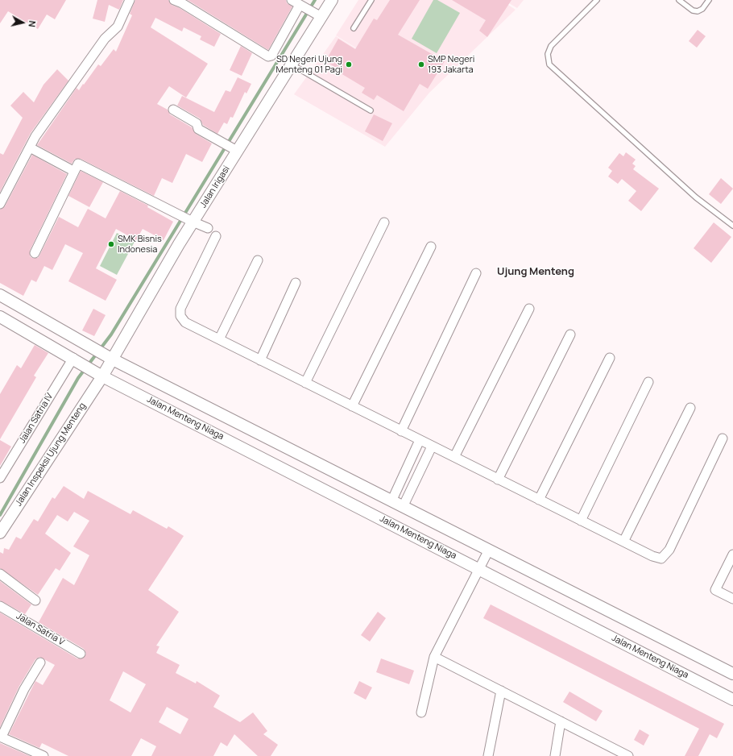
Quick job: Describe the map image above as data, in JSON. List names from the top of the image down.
{
  "streets": {
    "street": [
      "Jalan Irigasi",
      "Jalan Satria IV",
      "Jalan Menteng Niaga",
      "Jalan Inspeksi Ujung Menteng",
      "Jalan Satria V"
    ]
  },
  "crossings": [
    ["Jalan Irigasi", "Jalan Menteng Niaga"],
    ["Jalan Irigasi", "Jalan Inspeksi Ujung Menteng"],
    ["Jalan Satria IV", "Jalan Menteng Niaga"],
    ["Jalan Menteng Niaga", "Jalan Inspeksi Ujung Menteng"]
  ],
  "districts": ["Ujung Menteng"],
  "places": ["SD Negeri Ujung Menteng 01 Pagi", "SMP Negeri 193 Jakarta", "SMK Bisnis Indonesia"],
  "north": "right"
}
